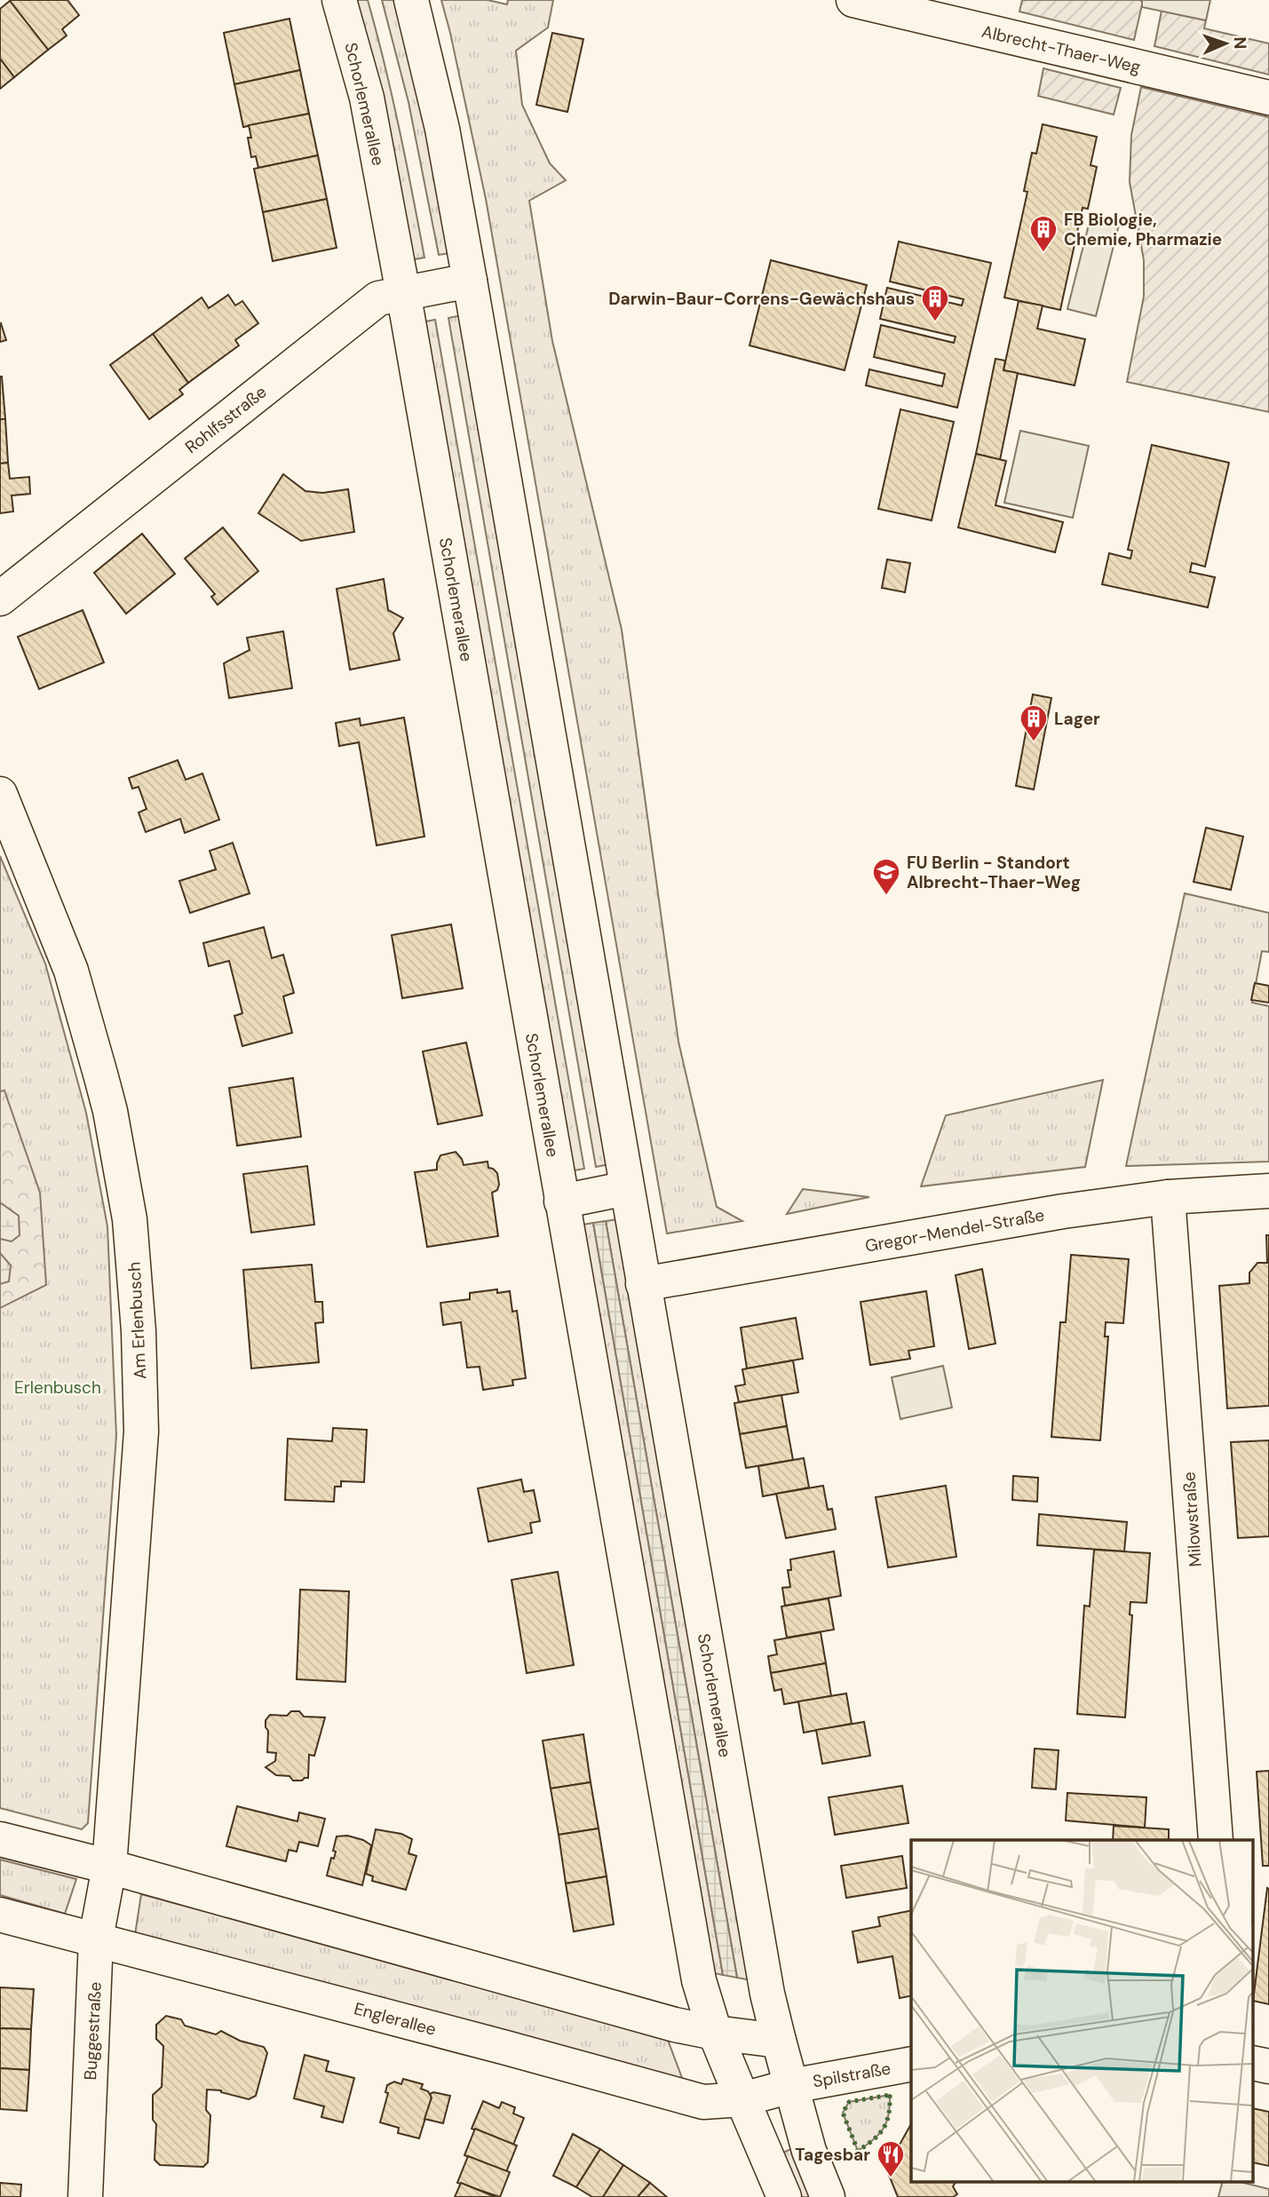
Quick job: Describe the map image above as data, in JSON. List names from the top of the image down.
{
  "streets": {
    "street": [
      "Albrecht-Thaer-Weg",
      "Schorlemerallee",
      "Rohlfsstraße",
      "Gregor-Mendel-Straße",
      "Am Erlenbusch",
      "Milowstraße",
      "Englerallee",
      "Buggestraße",
      "Spilstraße"
    ]
  },
  "crossings": [
    ["Schorlemerallee", "Rohlfsstraße"],
    ["Schorlemerallee", "Gregor-Mendel-Straße"],
    ["Schorlemerallee", "Englerallee"],
    ["Schorlemerallee", "Spilstraße"],
    ["Gregor-Mendel-Straße", "Milowstraße"],
    ["Am Erlenbusch", "Buggestraße"],
    ["Englerallee", "Buggestraße"],
    ["Englerallee", "Spilstraße"]
  ],
  "parks": ["Erlenbusch"],
  "places": {
    "building": ["FB Biologie, Chemie, Pharmazie", "Darwin-Baur-Correns-Gewächshaus", "Lager"],
    "school or university": ["FU Berlin - Standort Albrecht-Thaer-Weg"],
    "restaurant": ["Tagesbar"]
  },
  "north": "right"
}
